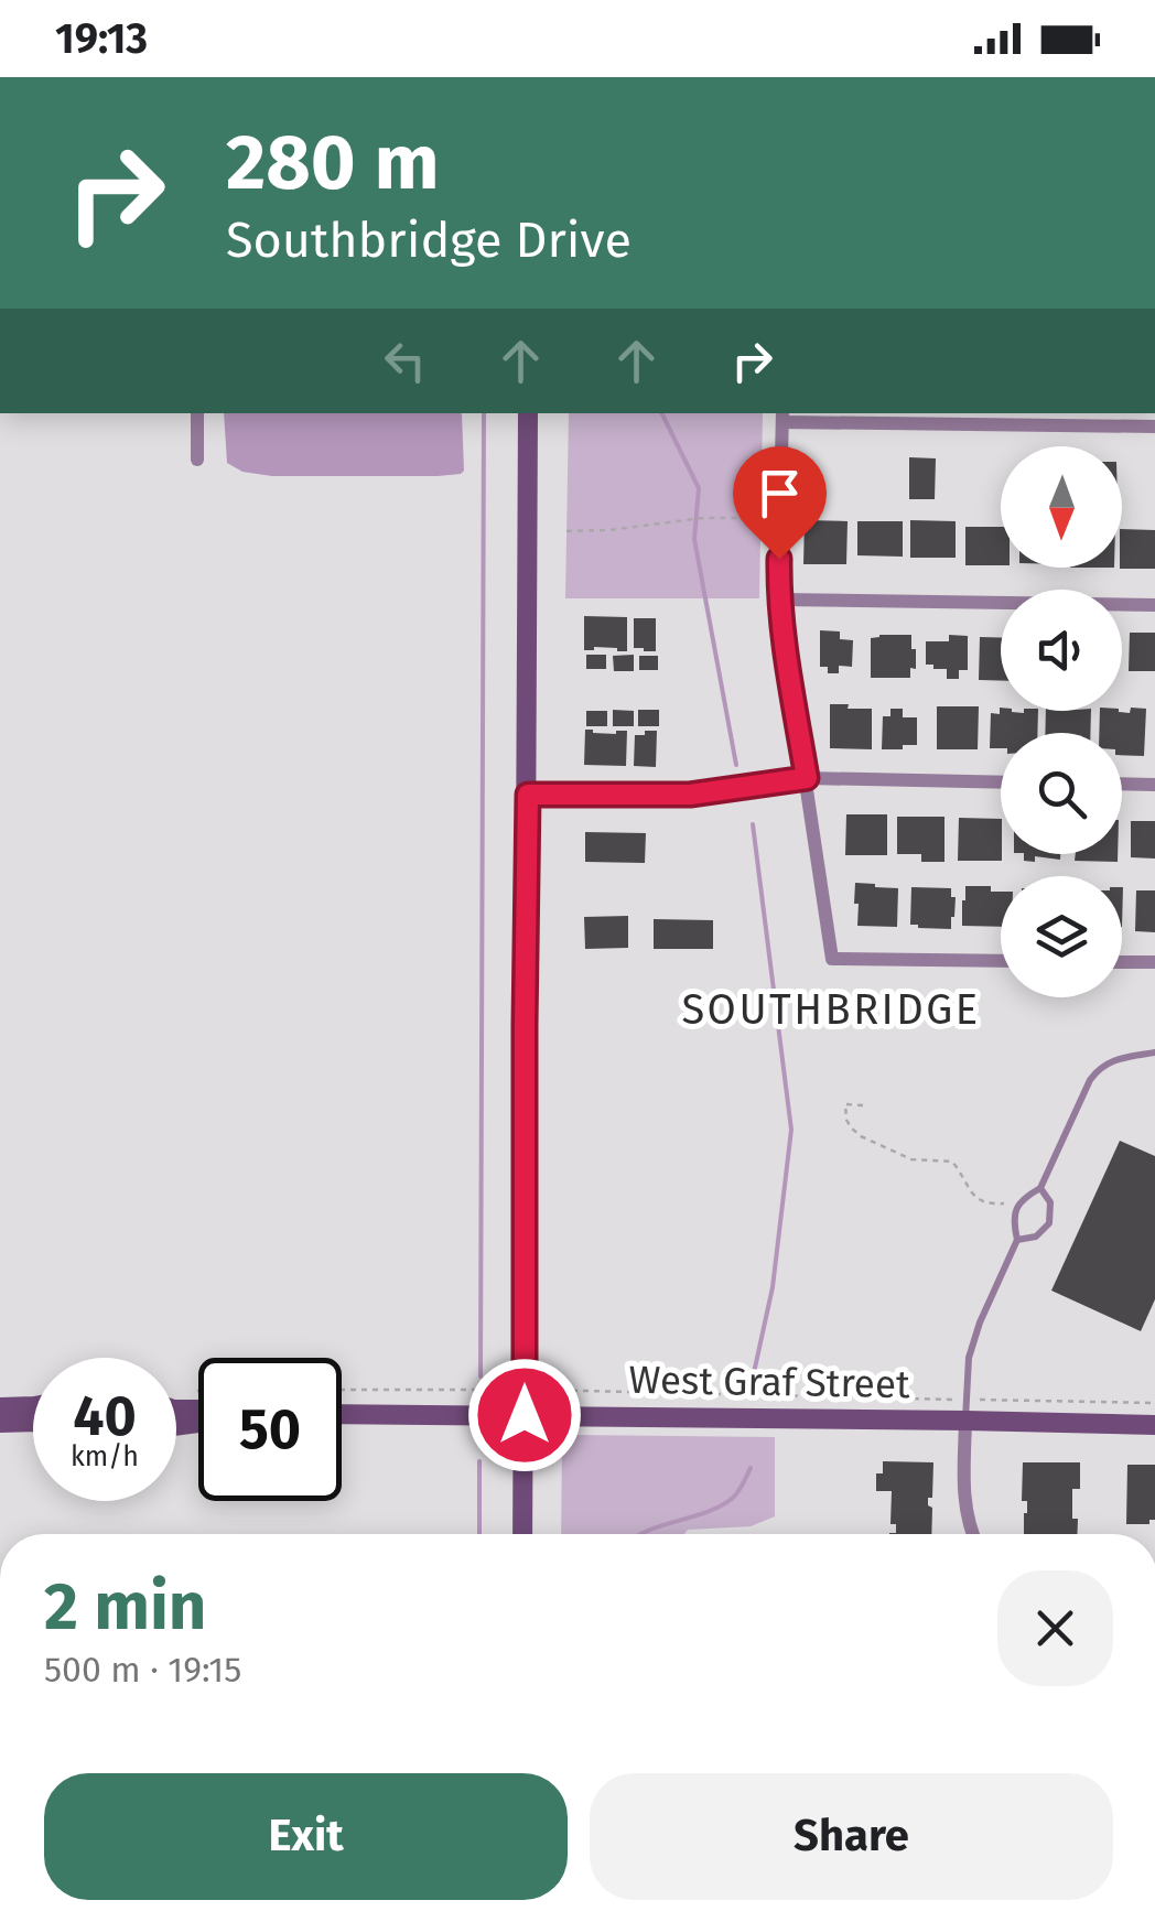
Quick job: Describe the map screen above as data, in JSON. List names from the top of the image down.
{
  "streets": {
    "main road": ["West Graf Street"]
  },
  "districts": ["SOUTHBRIDGE"],
  "north": "bottom",
  "page": {
    "status": "19:13",
    "turn": ["280 m", "Southbridge Drive"],
    "speed": "40 km/h",
    "limit": "50",
    "heading": ["2 min", "500 m · 19:15"],
    "buttons": ["Exit", "Share"]
  }
}
